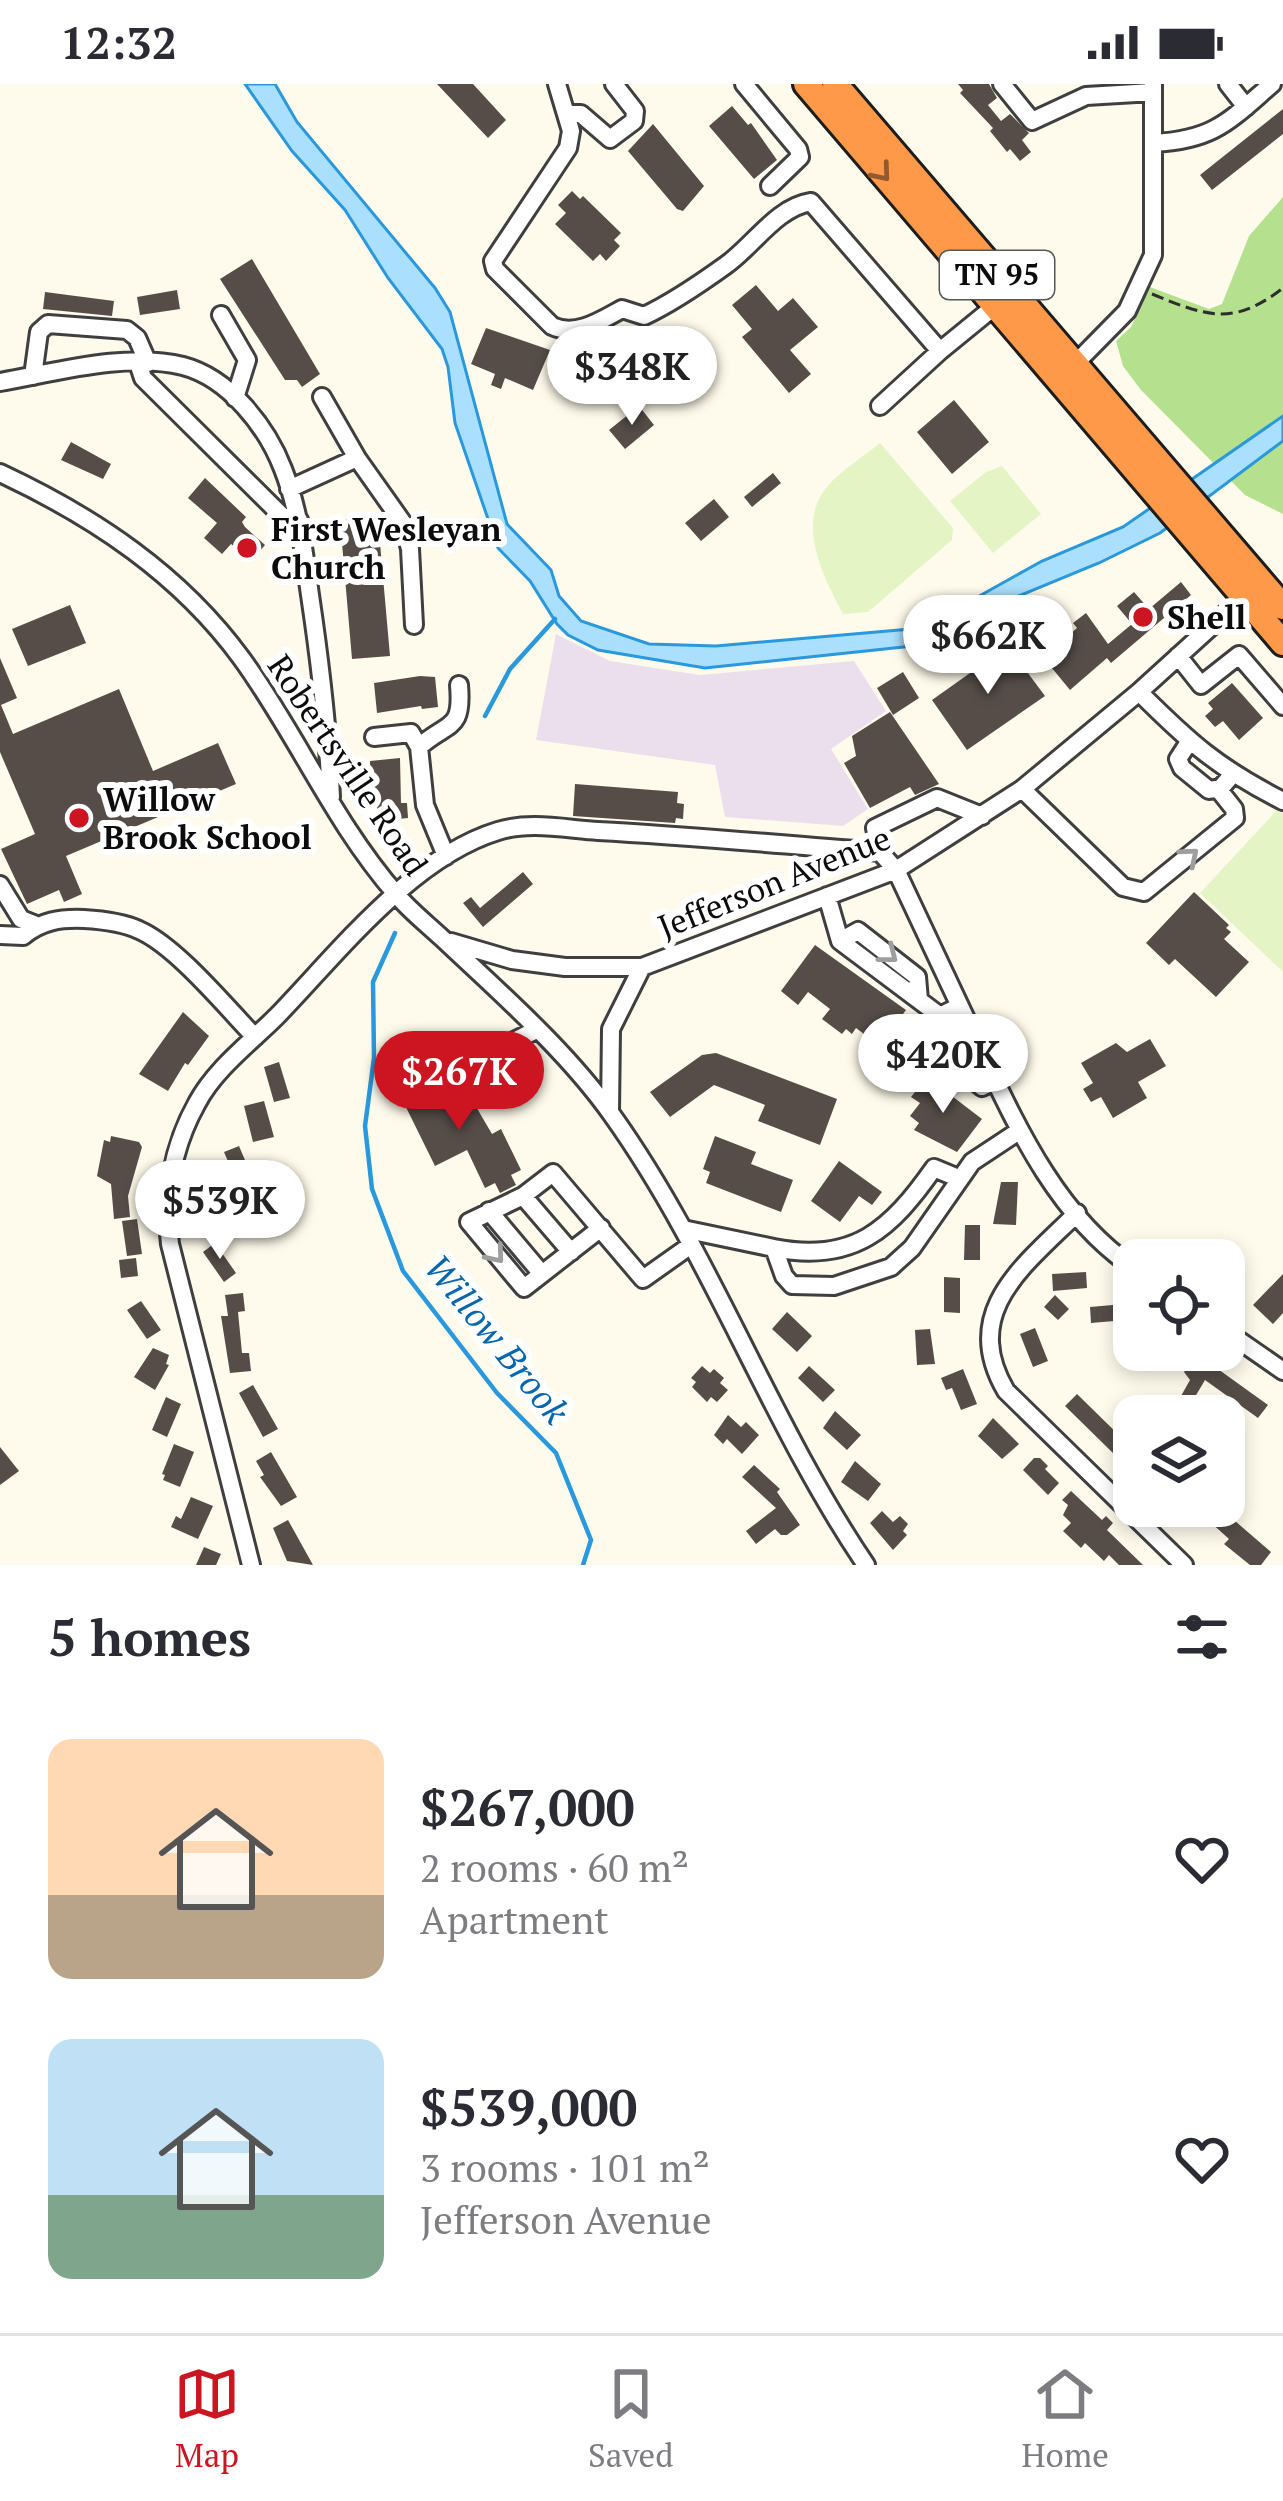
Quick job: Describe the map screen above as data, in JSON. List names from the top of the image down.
{
  "streets": {
    "highway": ["TN 95"],
    "street": ["Robertsville Road", "Jefferson Avenue"]
  },
  "crossings": [
    ["TN 95", "Jefferson Avenue"],
    ["Robertsville Road", "Jefferson Avenue"]
  ],
  "water": ["Willow Brook"],
  "places": ["First Wesleyan Church", "Shell", "Willow Brook School"],
  "page": {
    "status": "12:32",
    "price": [
      "$348K",
      "$662K",
      "$420K",
      "$267K",
      "$539K"
    ],
    "heading": "5 homes",
    "list": [
      {
        "name": "$267,000",
        "note": "2 rooms · 60 m² · Apartment"
      },
      {
        "name": "$539,000",
        "note": "3 rooms · 101 m² · Jefferson Avenue"
      }
    ],
    "tabs": ["Map", "Saved", "Home"]
  }
}
